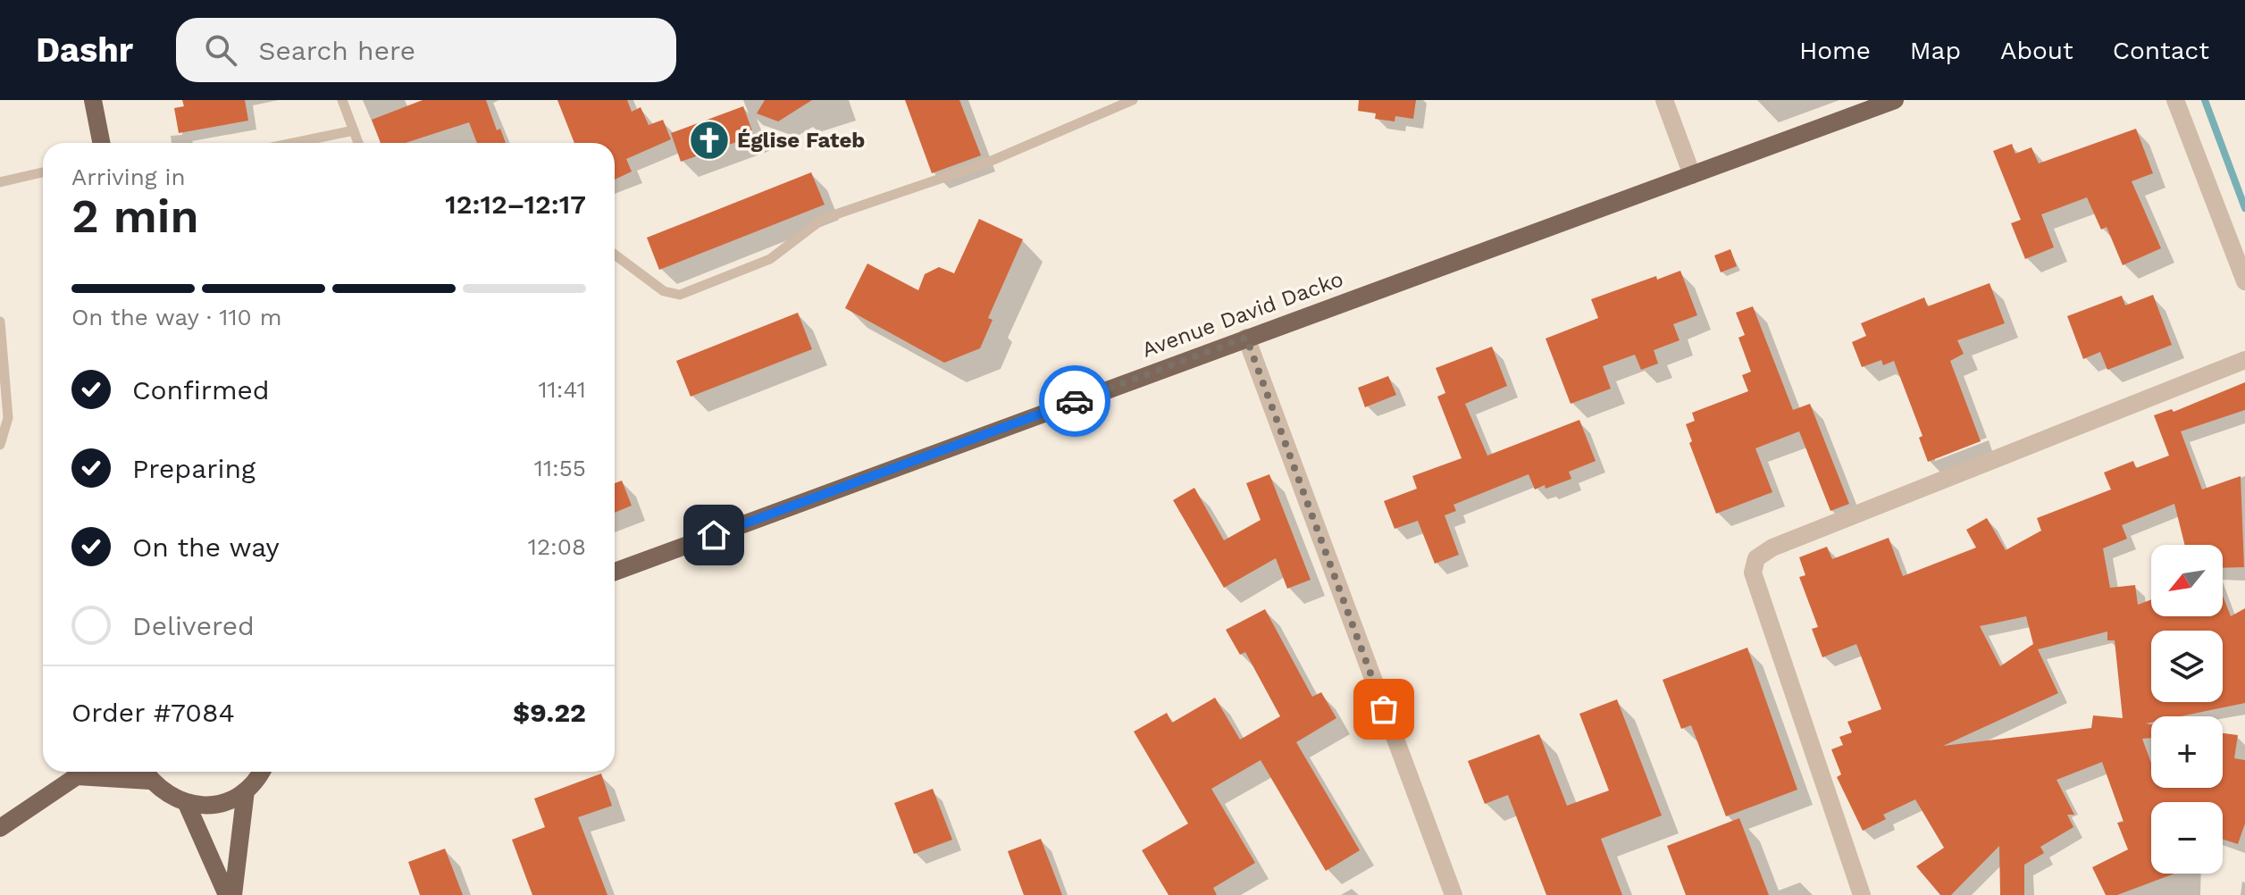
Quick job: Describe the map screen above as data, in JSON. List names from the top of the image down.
{
  "streets": {
    "main road": ["Avenue David Dacko"]
  },
  "places": {
    "church": ["Église Fateb"]
  },
  "north": "bottom left",
  "page": {
    "header": "Dashr",
    "search": "Search here",
    "nav": [
      "Home",
      "Map",
      "About",
      "Contact"
    ],
    "heading": ["2 min", "Arriving in", "12:12–12:17"],
    "panel": ["Order #7084", "$9.22"],
    "bar": "On the way · 110 m",
    "list": [
      ["Confirmed", "11:41"],
      ["Preparing", "11:55"],
      ["On the way", "12:08"],
      "Delivered"
    ],
    "map_buttons": ["+", "−"]
  }
}
